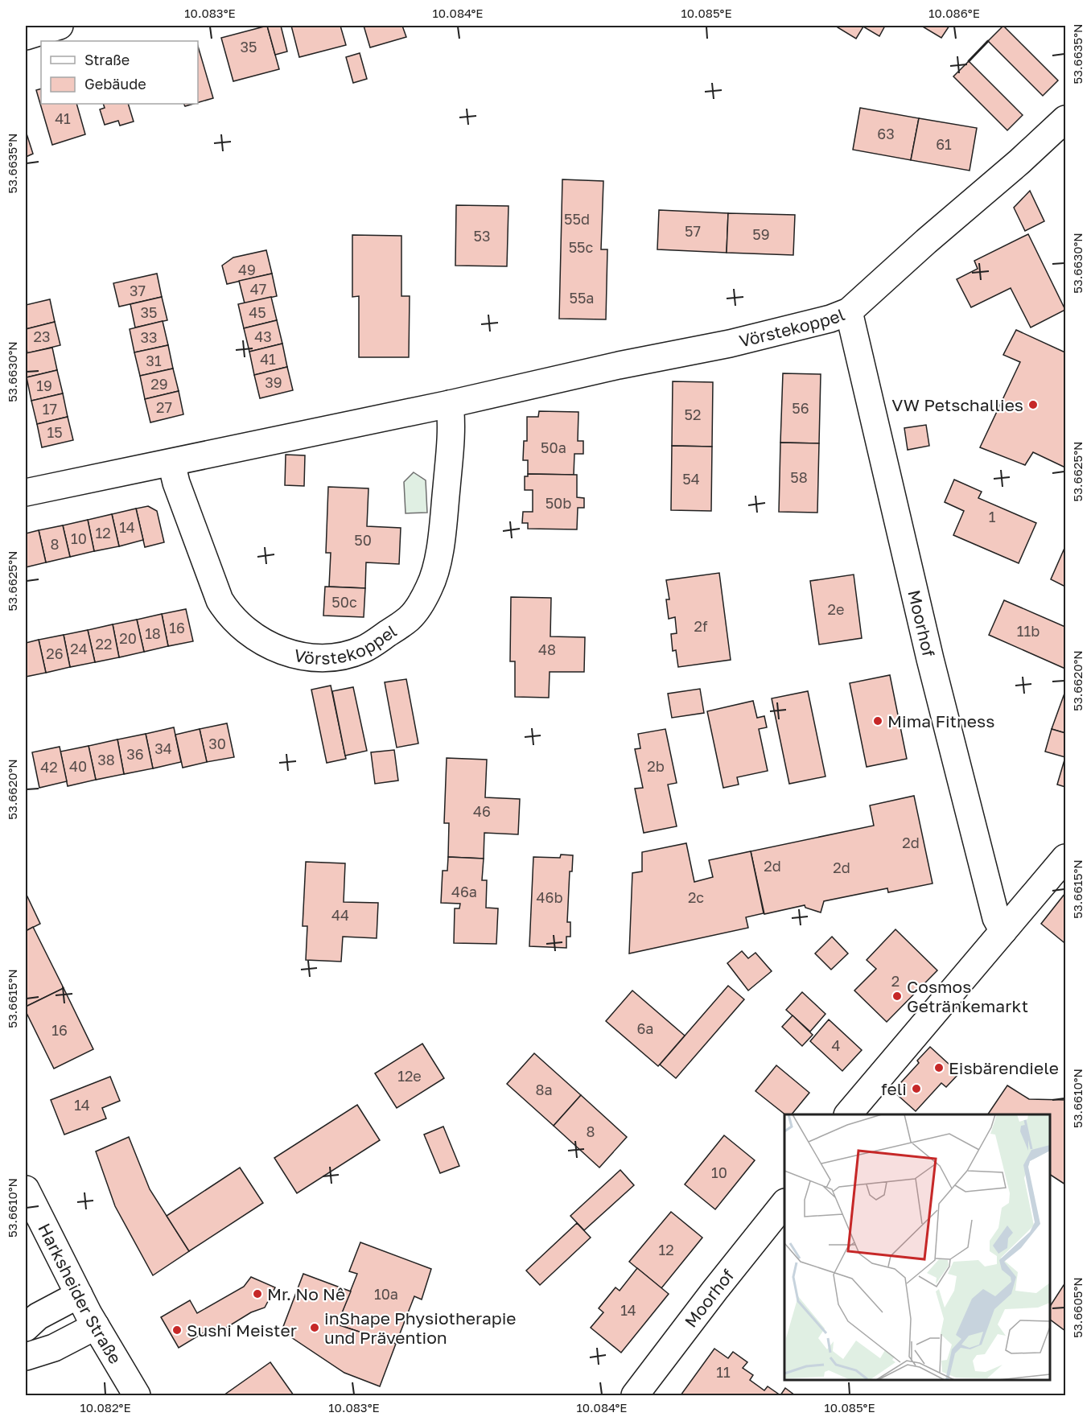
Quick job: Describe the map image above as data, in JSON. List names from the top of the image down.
{
  "streets": {
    "street": ["Vörstekoppel", "Moorhof", "Harksheider Straße"]
  },
  "crossings": [
    ["Vörstekoppel", "Moorhof"]
  ],
  "places": [
    "VW Petschallies",
    "Mima Fitness",
    "Cosmos Getränkemarkt",
    "Eisbärendiele",
    "feli",
    "Mr. No Nê",
    "inShape Physiotherapie und Prävention",
    "Sushi Meister"
  ],
  "house_numbers": [
    "35",
    "41",
    "63",
    "61",
    "55d",
    "57",
    "59",
    "53",
    "55c",
    "49",
    "47",
    "37",
    "55a",
    "35",
    "45",
    "23",
    "43",
    "33",
    "41",
    "31",
    "39",
    "29",
    "19",
    "27",
    "56",
    "17",
    "52",
    "15",
    "50a",
    "58",
    "54",
    "50b",
    "1",
    "14",
    "12",
    "10",
    "50",
    "8",
    "50c",
    "2e",
    "2f",
    "16",
    "11b",
    "18",
    "20",
    "22",
    "24",
    "48",
    "26",
    "30",
    "34",
    "36",
    "38",
    "40",
    "2b",
    "42",
    "46",
    "2d",
    "2d",
    "2d",
    "46a",
    "46b",
    "2c",
    "44",
    "2",
    "6a",
    "16",
    "4",
    "12e",
    "8a",
    "14",
    "8",
    "10",
    "12",
    "10a",
    "14",
    "11"
  ],
  "legend": ["Straße", "Gebäude"],
  "coordinates": [
    "10.083°E",
    "10.084°E",
    "10.085°E",
    "10.086°E",
    "53.6635°N",
    "53.6630°N",
    "53.6625°N",
    "53.6620°N",
    "53.6615°N",
    "53.6610°N",
    "53.6605°N",
    "10.082°E"
  ]
}
